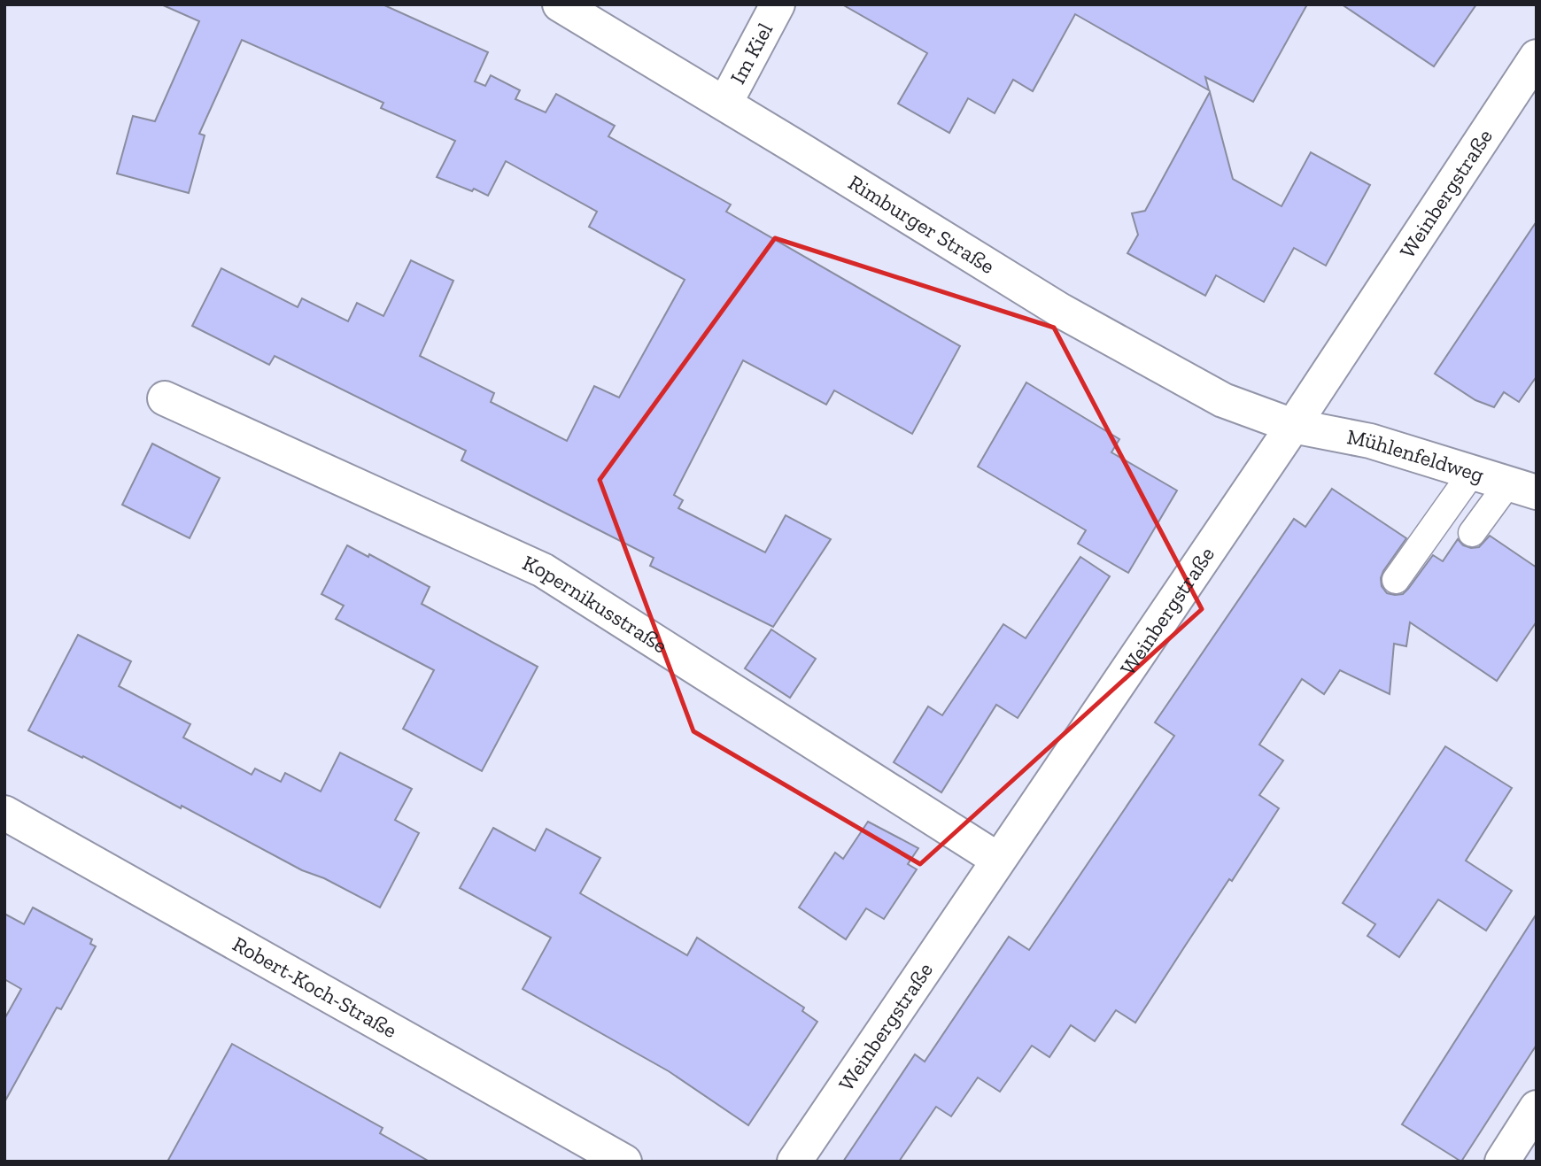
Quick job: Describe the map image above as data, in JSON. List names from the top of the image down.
{
  "streets": {
    "street": [
      "Im Kiel",
      "Weinbergstraße",
      "Rimburger Straße",
      "Mühlenfeldweg",
      "Kopernikusstraße",
      "Robert-Koch-Straße"
    ]
  },
  "crossings": [
    ["Im Kiel", "Rimburger Straße"],
    ["Weinbergstraße", "Rimburger Straße"],
    ["Weinbergstraße", "Mühlenfeldweg"],
    ["Weinbergstraße", "Kopernikusstraße"],
    ["Rimburger Straße", "Mühlenfeldweg"]
  ]
}
